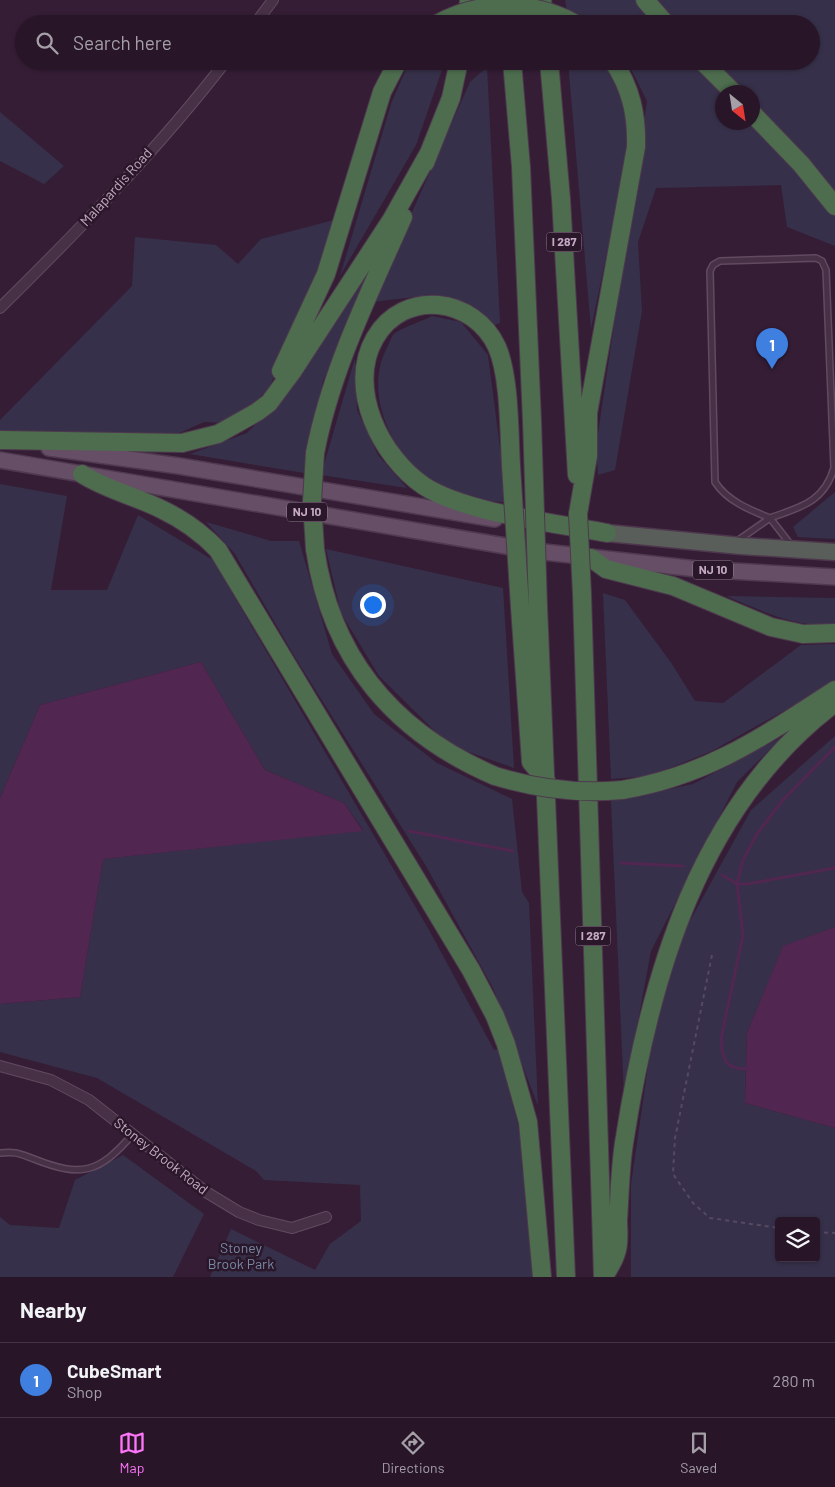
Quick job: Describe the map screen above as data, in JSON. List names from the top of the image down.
{
  "streets": {
    "highway": ["I 287", "NJ 10"],
    "street": ["Malapardis Road", "Stoney Brook Road"]
  },
  "parks": ["Stoney Brook Park"],
  "north": "bottom right",
  "page": {
    "search": "Search here",
    "pins": "1",
    "heading": "Nearby",
    "list": [
      {
        "mark": "1",
        "name": "CubeSmart",
        "note": "Shop",
        "value": "280 m"
      }
    ],
    "nav": ["Map", "Directions", "Saved"]
  }
}
